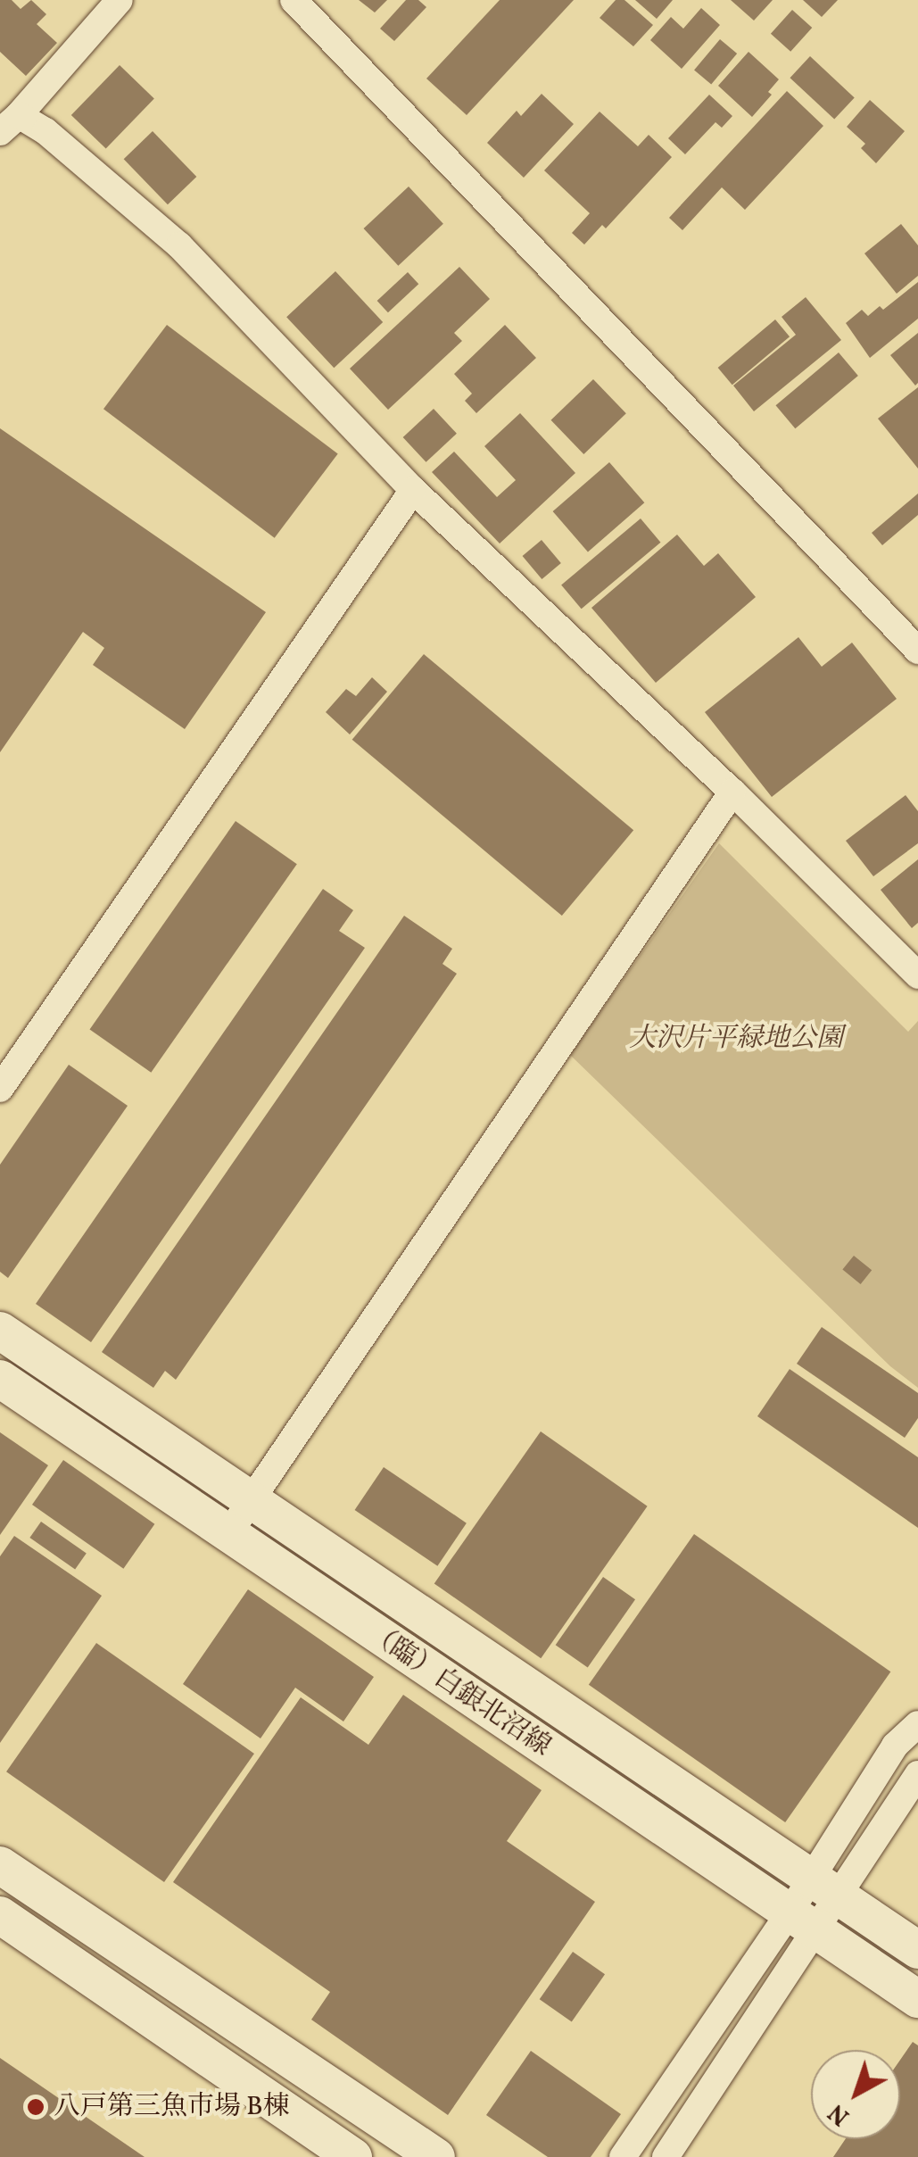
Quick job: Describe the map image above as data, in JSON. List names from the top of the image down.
{
  "streets": {
    "street": ["（臨）白銀北沼線"]
  },
  "parks": ["大沢片平緑地公園"],
  "places": ["八戸第三魚市場 B棟"],
  "north": "bottom left"
}
